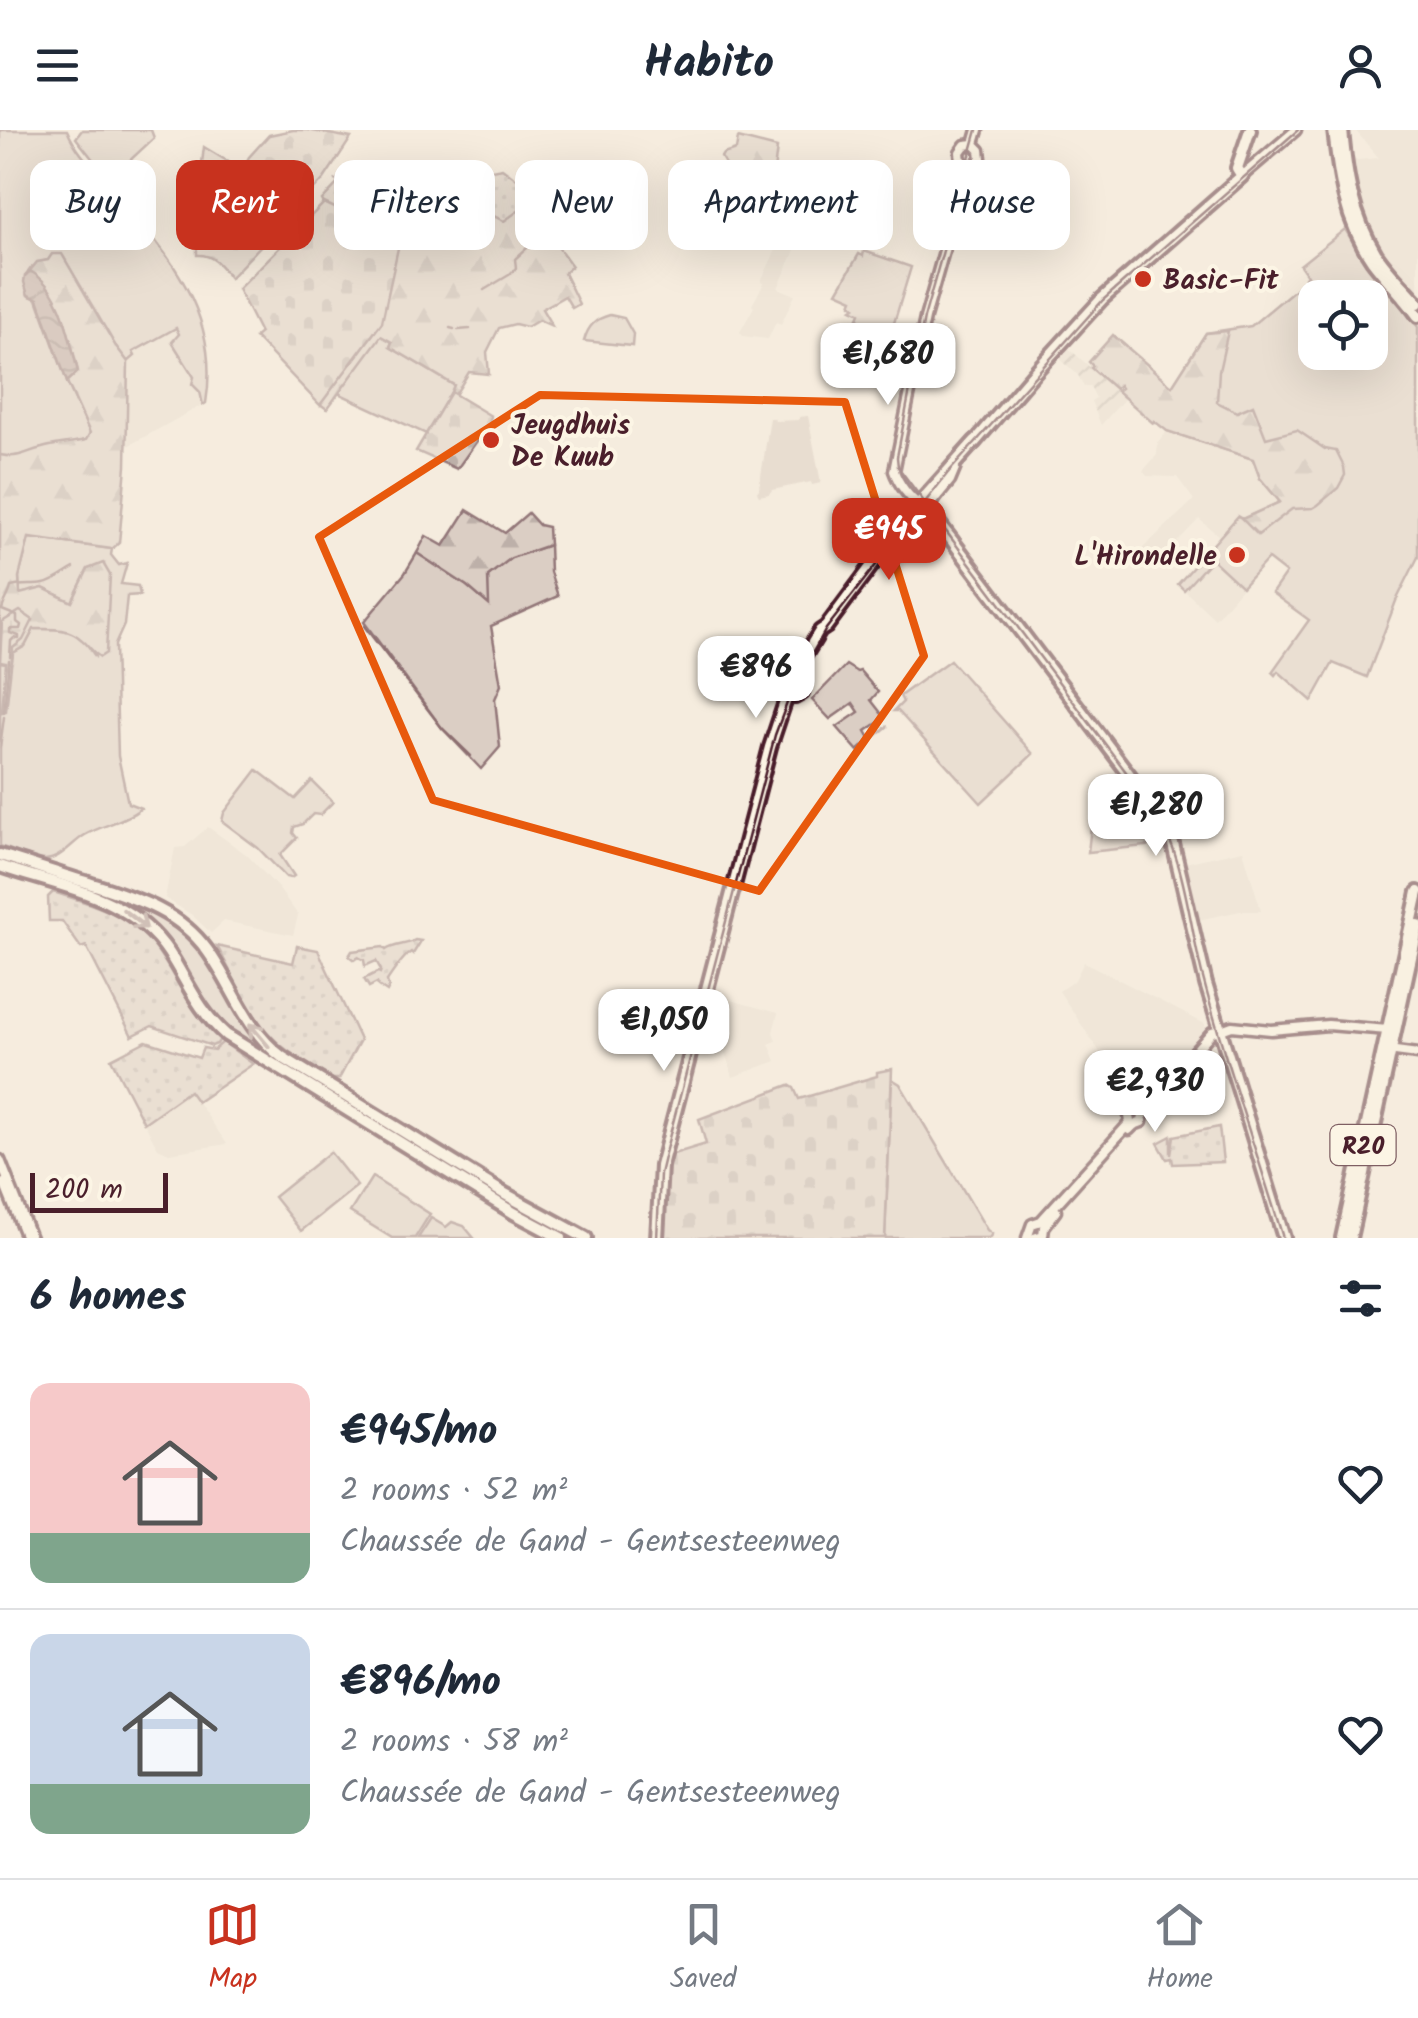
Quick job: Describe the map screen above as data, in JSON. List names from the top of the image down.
{
  "streets": {
    "main road": ["R20"]
  },
  "places": ["Basic-Fit", "Jeugdhuis De Kuub", "L'Hirondelle"],
  "scale_bar": "200 m",
  "page": {
    "header": "Habito",
    "chip": [
      "Buy",
      "Rent",
      "Filters",
      "New",
      "Apartment",
      "House"
    ],
    "price": [
      "€1,680",
      "€945",
      "€896",
      "€1,280",
      "€1,050",
      "€2,930"
    ],
    "scale": "200 m",
    "heading": "6 homes",
    "list": [
      {
        "name": "€945/mo",
        "note": "2 rooms · 52 m² · Chaussée de Gand - Gentsesteenweg"
      },
      {
        "name": "€896/mo",
        "note": "2 rooms · 58 m² · Chaussée de Gand - Gentsesteenweg"
      }
    ],
    "tabs": ["Map", "Saved", "Home"]
  }
}
